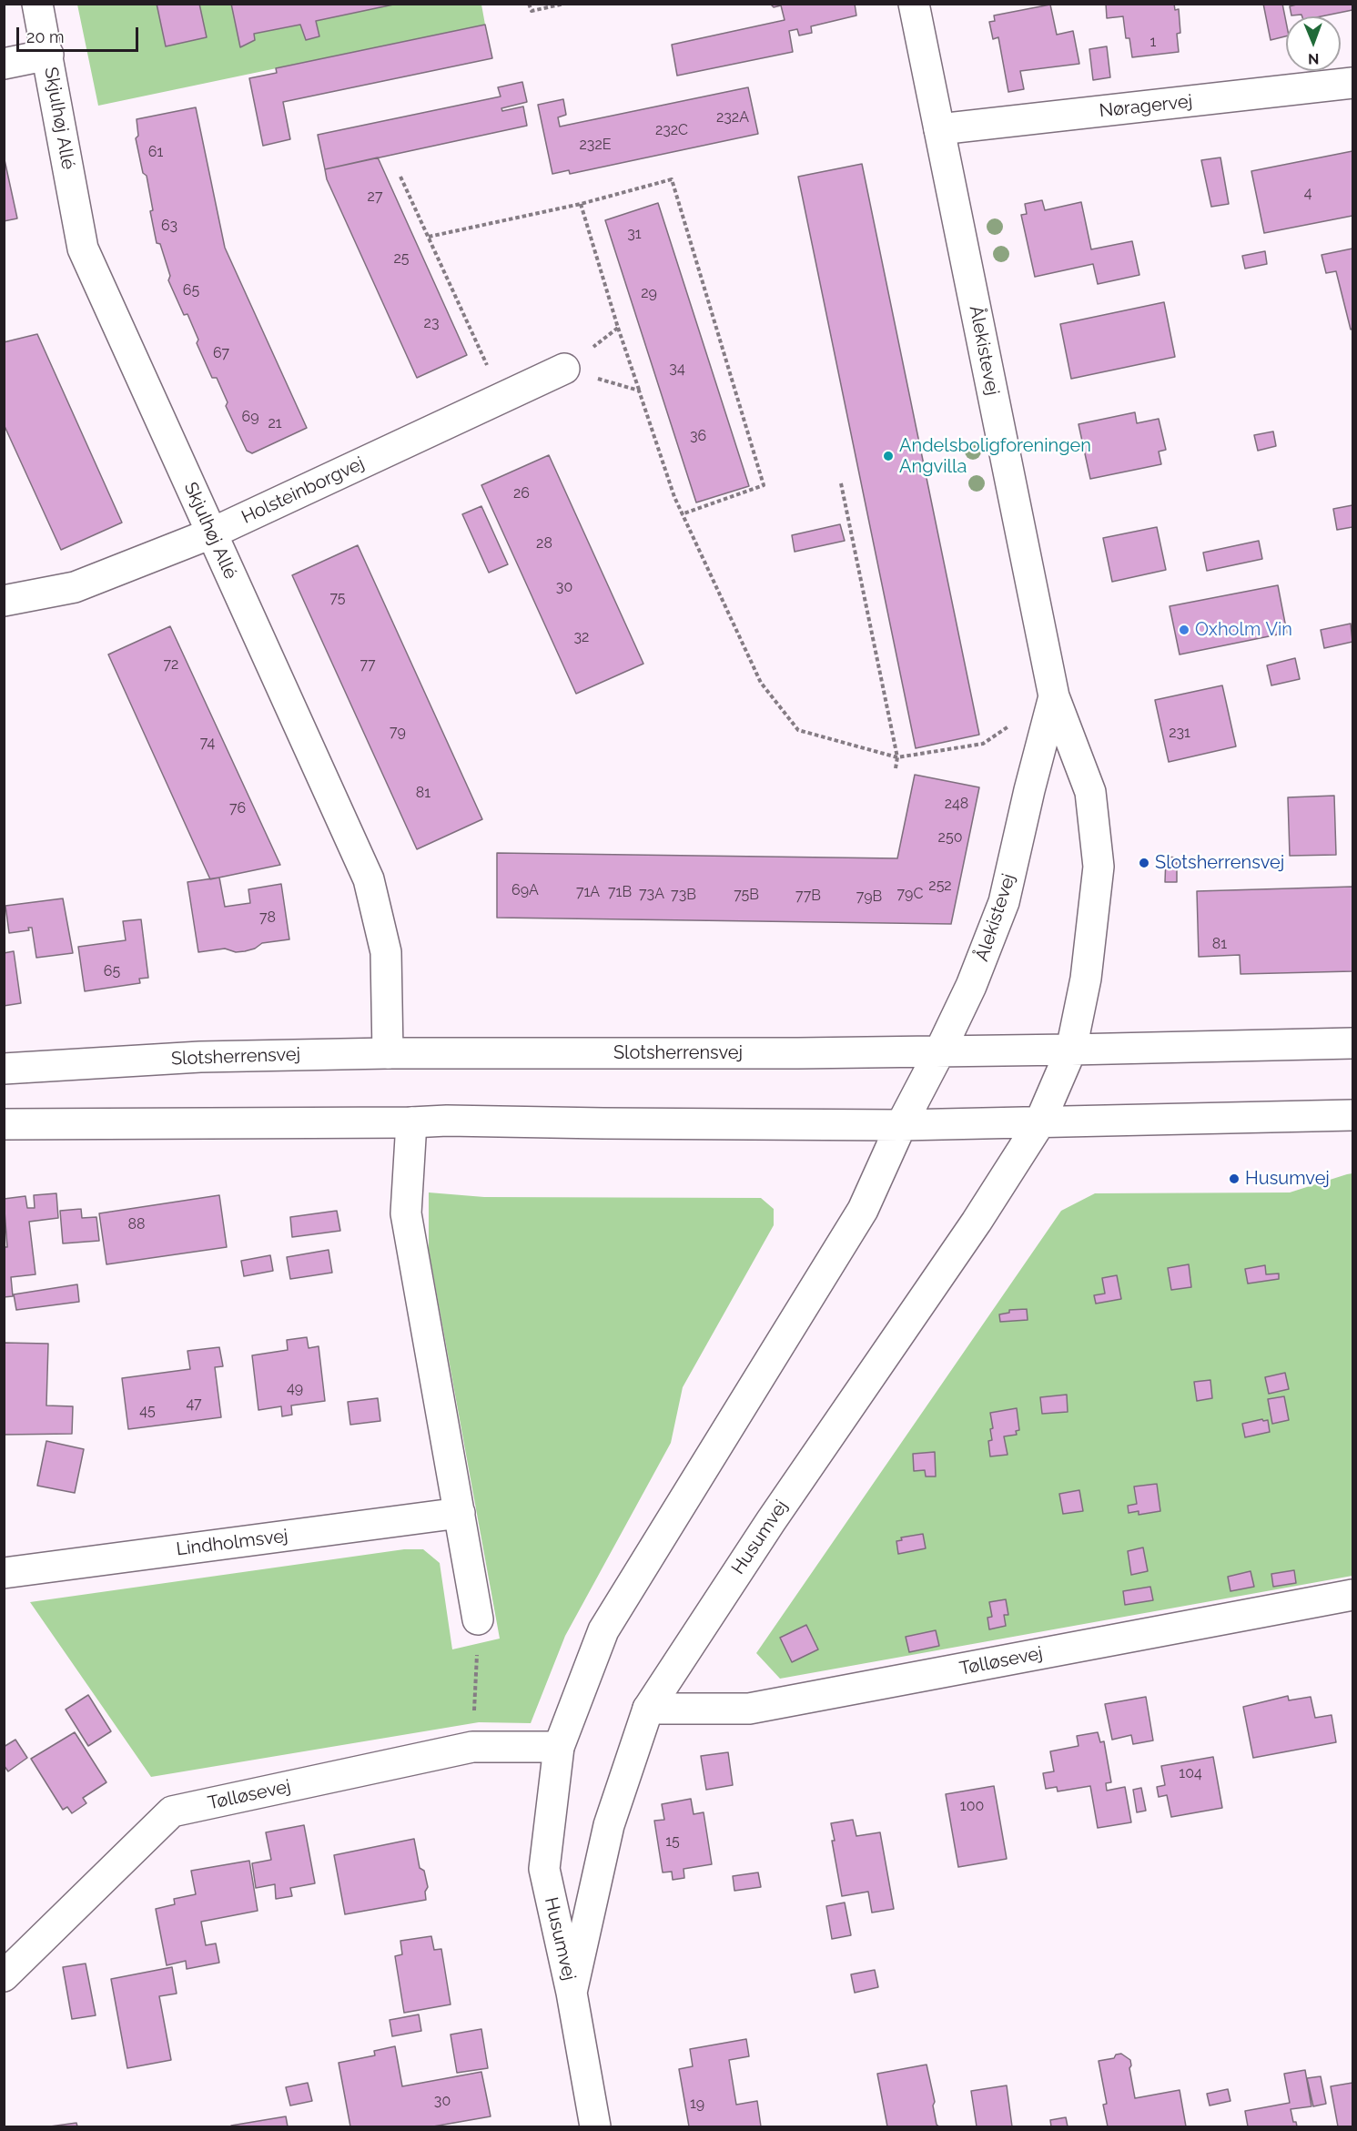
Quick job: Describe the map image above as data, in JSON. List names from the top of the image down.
{
  "streets": {
    "street": [
      "Nøragervej",
      "Skjulhøj Allé",
      "Ålekistevej",
      "Holsteinborgvej",
      "Slotsherrensvej",
      "Husumvej",
      "Lindholmsvej",
      "Tølløsevej"
    ]
  },
  "crossings": [
    ["Nøragervej", "Ålekistevej"],
    ["Skjulhøj Allé", "Holsteinborgvej"],
    ["Skjulhøj Allé", "Slotsherrensvej"],
    ["Ålekistevej", "Slotsherrensvej"],
    ["Ålekistevej", "Husumvej"],
    ["Husumvej", "Tølløsevej"]
  ],
  "places": [
    "Andelsboligforeningen Angvilla",
    "Oxholm Vin",
    "Slotsherrensvej",
    "Husumvej"
  ],
  "house_numbers": [
    "1",
    "232A",
    "232C",
    "232E",
    "61",
    "4",
    "27",
    "63",
    "31",
    "25",
    "65",
    "29",
    "23",
    "67",
    "34",
    "69",
    "21",
    "36",
    "26",
    "28",
    "30",
    "75",
    "32",
    "72",
    "77",
    "79",
    "231",
    "74",
    "81",
    "248",
    "76",
    "250",
    "252",
    "69A",
    "71A",
    "71B",
    "73A",
    "79C",
    "73B",
    "75B",
    "77B",
    "79B",
    "78",
    "81",
    "65",
    "88",
    "49",
    "47",
    "45",
    "104",
    "100",
    "15",
    "30",
    "19"
  ],
  "scale_bar": "20 m",
  "north": "bottom"
}
